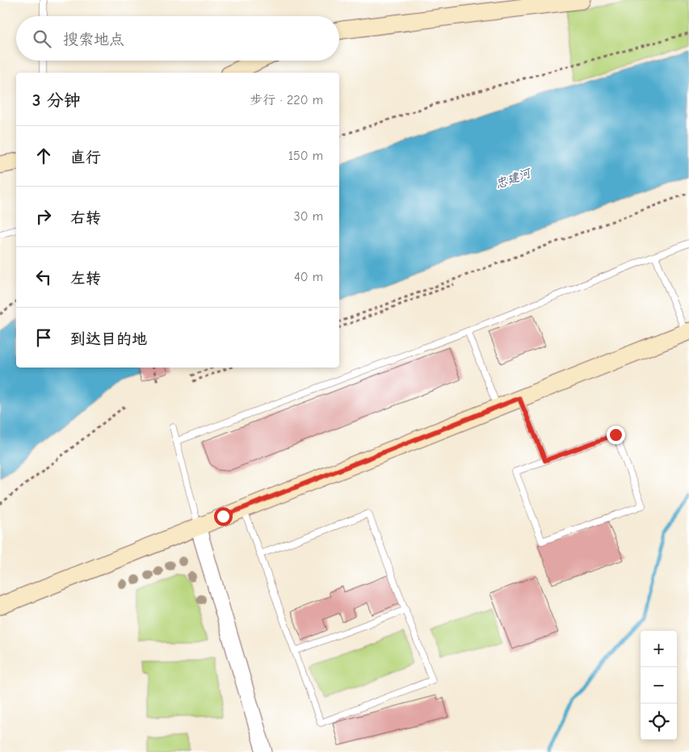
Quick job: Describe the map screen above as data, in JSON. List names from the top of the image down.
{
  "water": ["忠建河"],
  "page": {
    "search": "搜索地点",
    "heading": ["3 分钟", "步行 · 220 m"],
    "list": [
      ["直行", "150 m"],
      ["右转", "30 m"],
      ["左转", "40 m"],
      "到达目的地"
    ],
    "map_buttons": ["+", "−"]
  }
}
